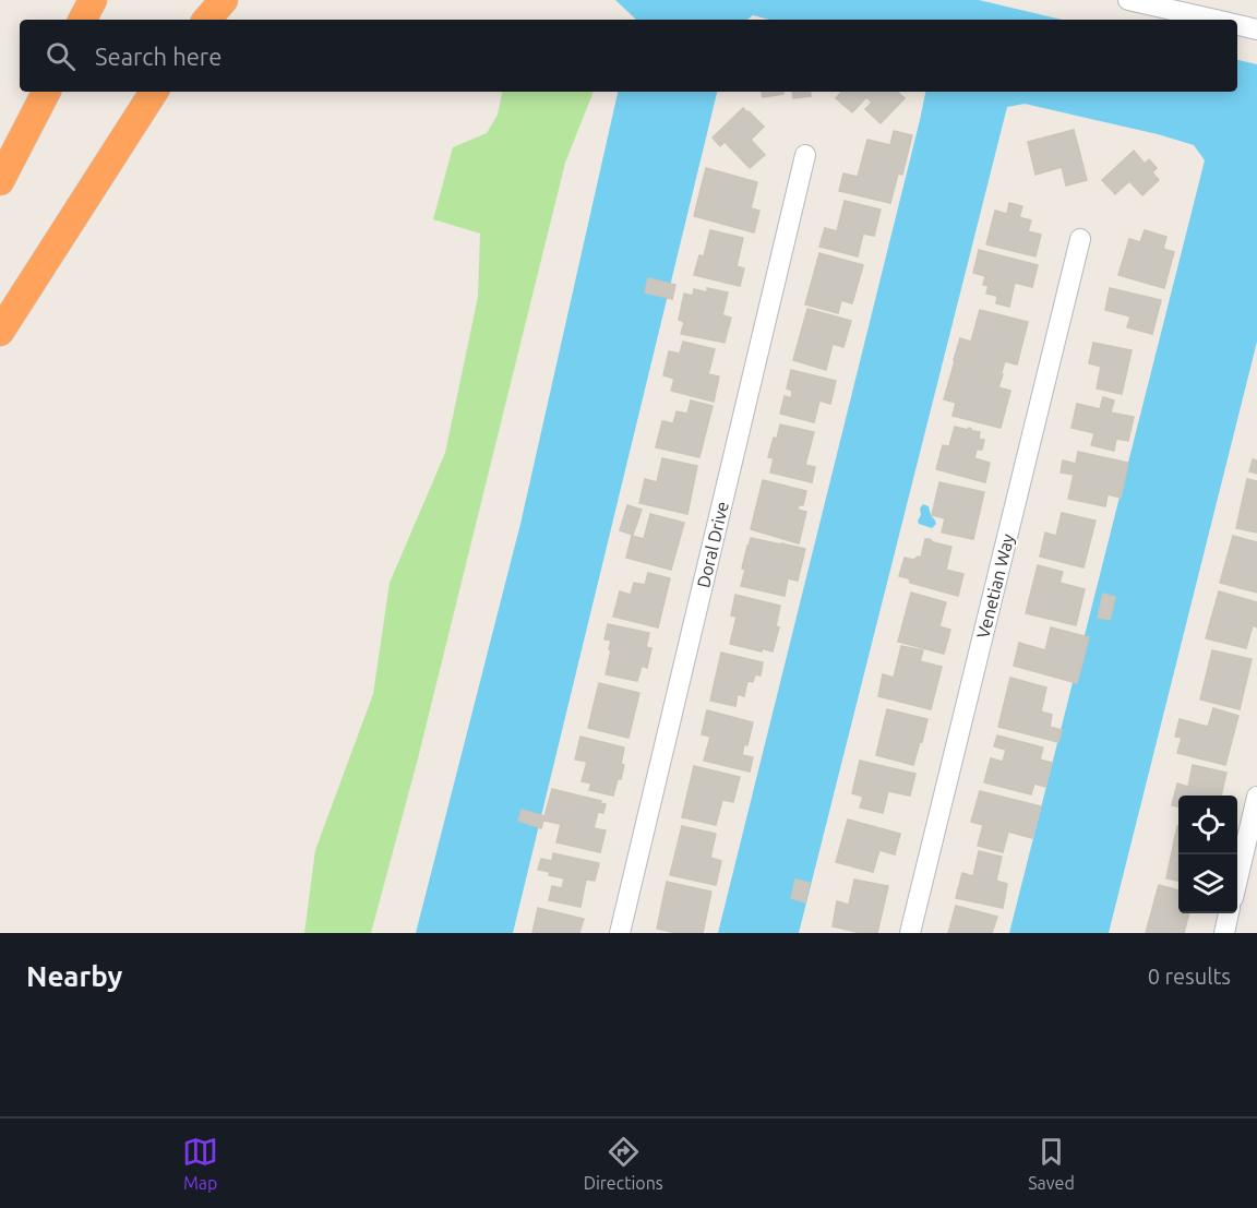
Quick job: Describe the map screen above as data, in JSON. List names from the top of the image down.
{
  "streets": {
    "street": ["Doral Drive", "Venetian Way"]
  },
  "page": {
    "search": "Search here",
    "heading": ["Nearby", "0 results"],
    "nav": ["Map", "Directions", "Saved"]
  }
}
